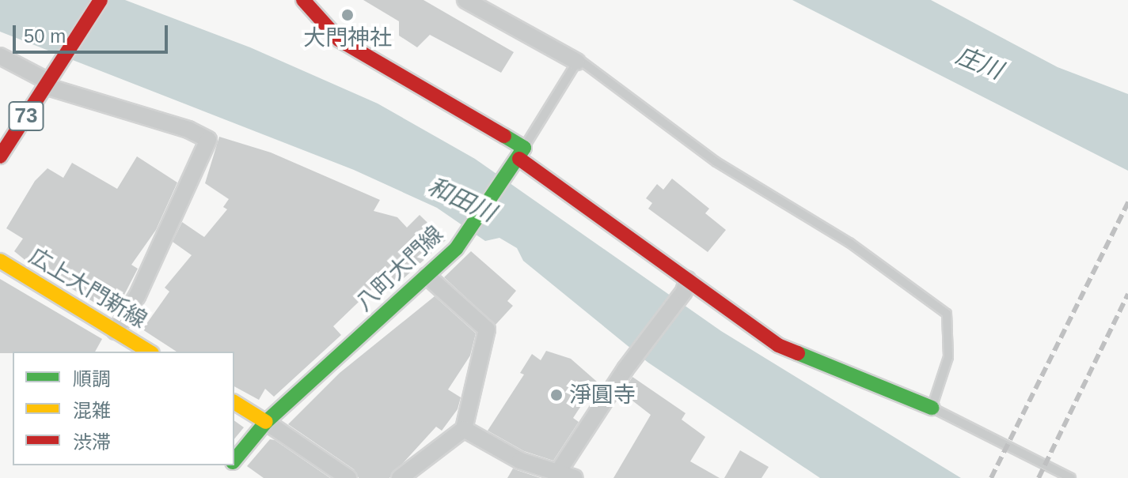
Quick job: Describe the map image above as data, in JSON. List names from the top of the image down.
{
  "streets": {
    "main road": ["73", "八町大門線", "広上大門新線"]
  },
  "water": ["庄川", "和田川"],
  "places": ["大門神社", "淨圓寺"],
  "legend": ["順調", "混雑", "渋滞"],
  "scale_bar": "50 m"
}
